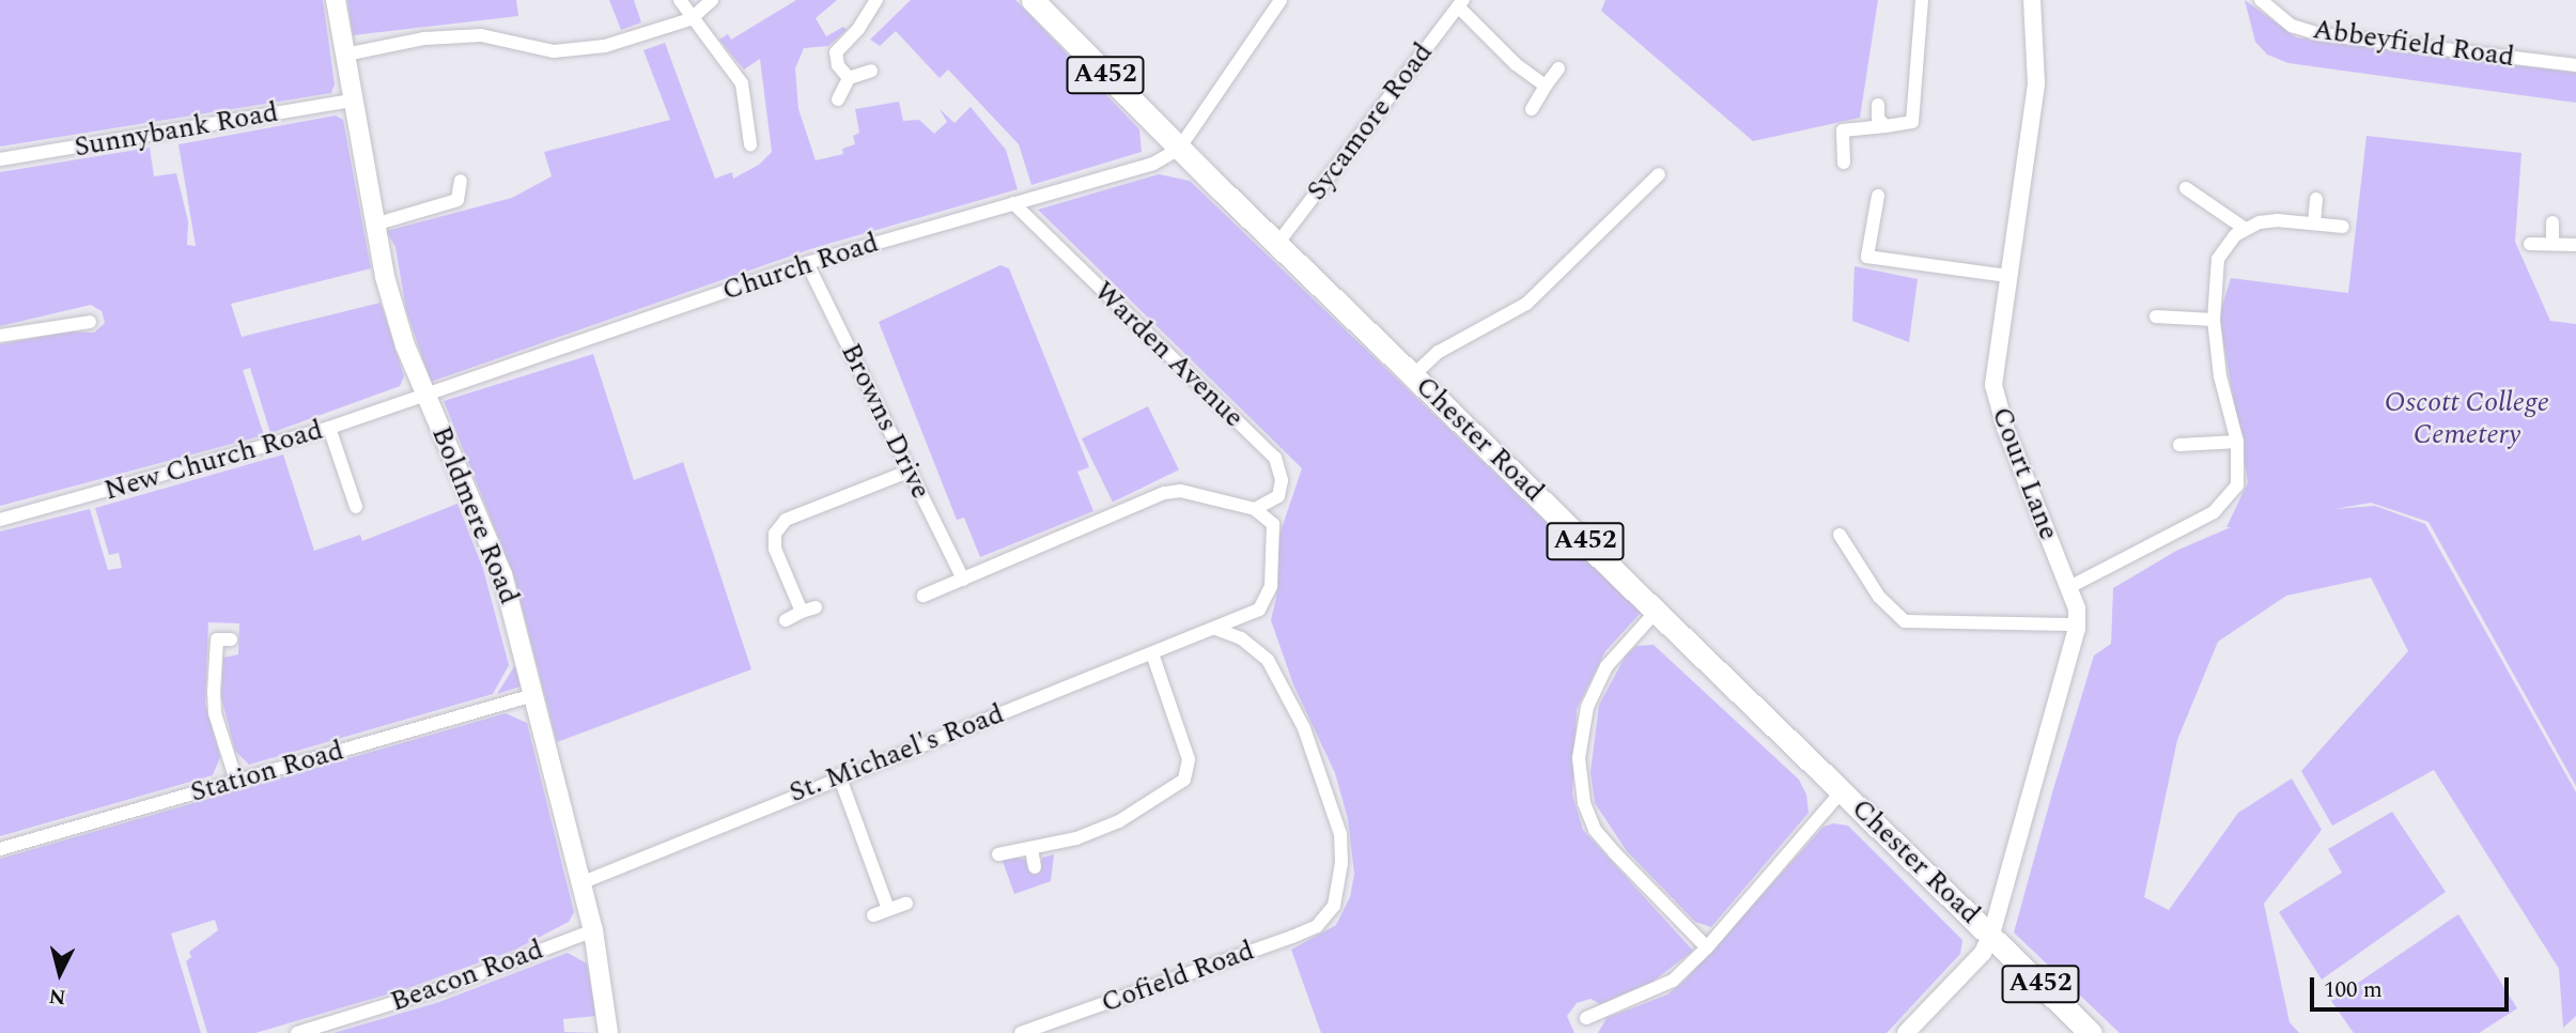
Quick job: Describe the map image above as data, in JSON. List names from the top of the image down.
{
  "streets": {
    "highway": ["A452", "Chester Road"],
    "main road": ["Boldmere Road"],
    "street": [
      "Abbeyfield Road",
      "Sycamore Road",
      "Sunnybank Road",
      "Church Road",
      "Warden Avenue",
      "Browns Drive",
      "New Church Road",
      "Court Lane",
      "St. Michael's Road",
      "Station Road",
      "Beacon Road",
      "Cofield Road"
    ]
  },
  "crossings": [
    ["Sycamore Road", "Chester Road"],
    ["Sunnybank Road", "Boldmere Road"],
    ["Church Road", "Warden Avenue"],
    ["Church Road", "Browns Drive"],
    ["Church Road", "Chester Road"],
    ["Church Road", "New Church Road"],
    ["Church Road", "Boldmere Road"],
    ["Warden Avenue", "St. Michael's Road"],
    ["Chester Road", "Court Lane"],
    ["New Church Road", "Boldmere Road"],
    ["Boldmere Road", "St. Michael's Road"],
    ["Boldmere Road", "Station Road"],
    ["Boldmere Road", "Beacon Road"],
    ["St. Michael's Road", "Cofield Road"]
  ],
  "parks": ["Oscott College Cemetery"],
  "scale_bar": "100 m",
  "north": "bottom"
}
